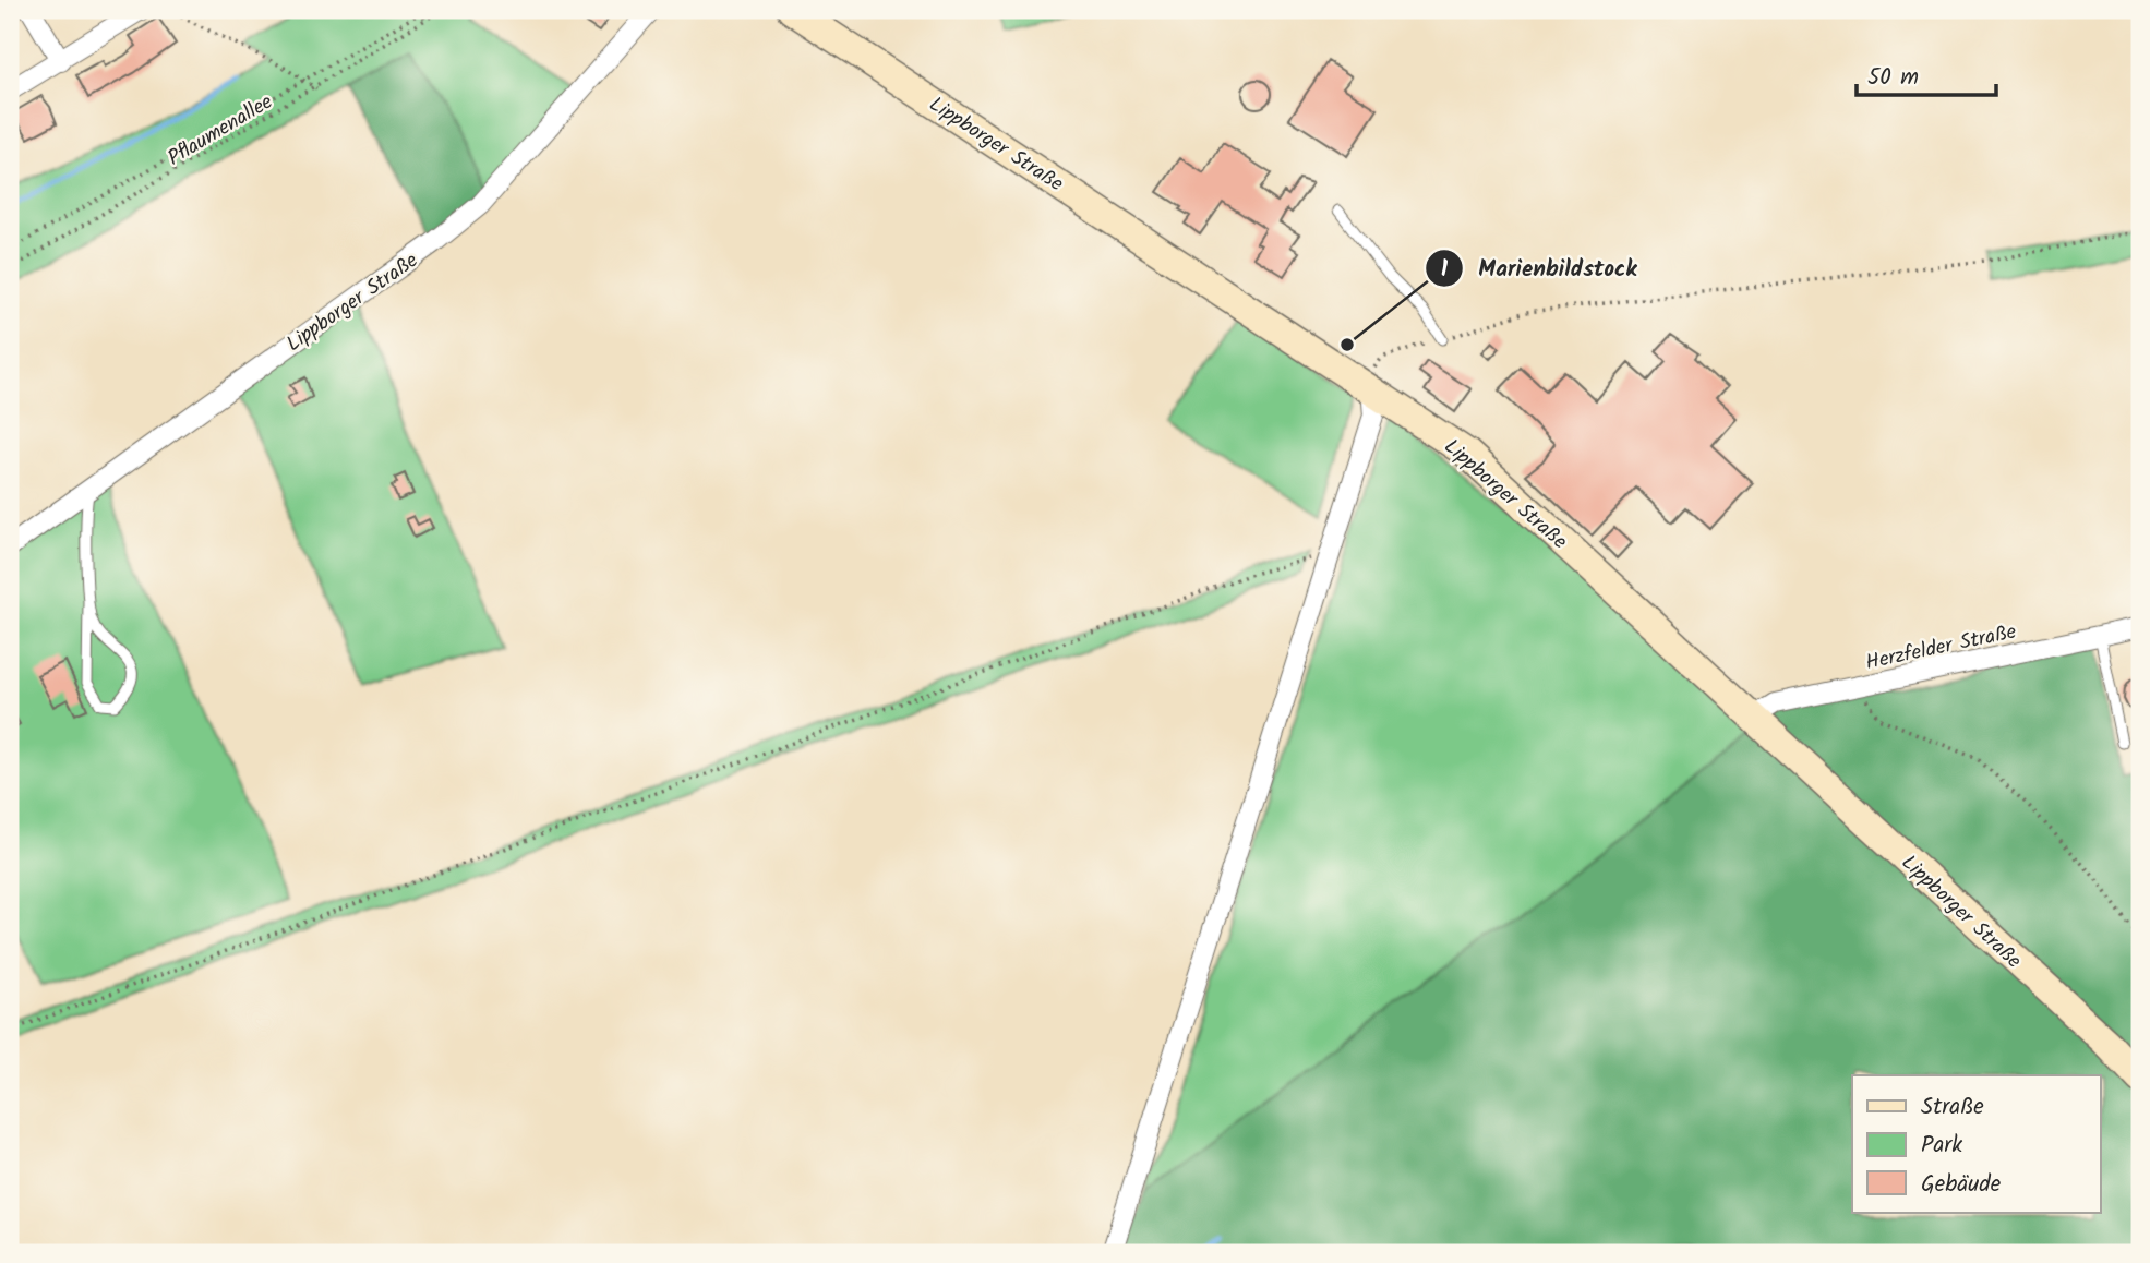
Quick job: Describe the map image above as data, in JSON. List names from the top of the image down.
{
  "streets": {
    "street": ["Lippborger Straße", "Herzfelder Straße"],
    "path": ["Pflaumenallee"]
  },
  "crossings": [
    ["Lippborger Straße", "Herzfelder Straße"]
  ],
  "places": ["Marienbildstock"],
  "legend": ["Straße", "Park", "Gebäude"],
  "scale_bar": "50 m"
}
